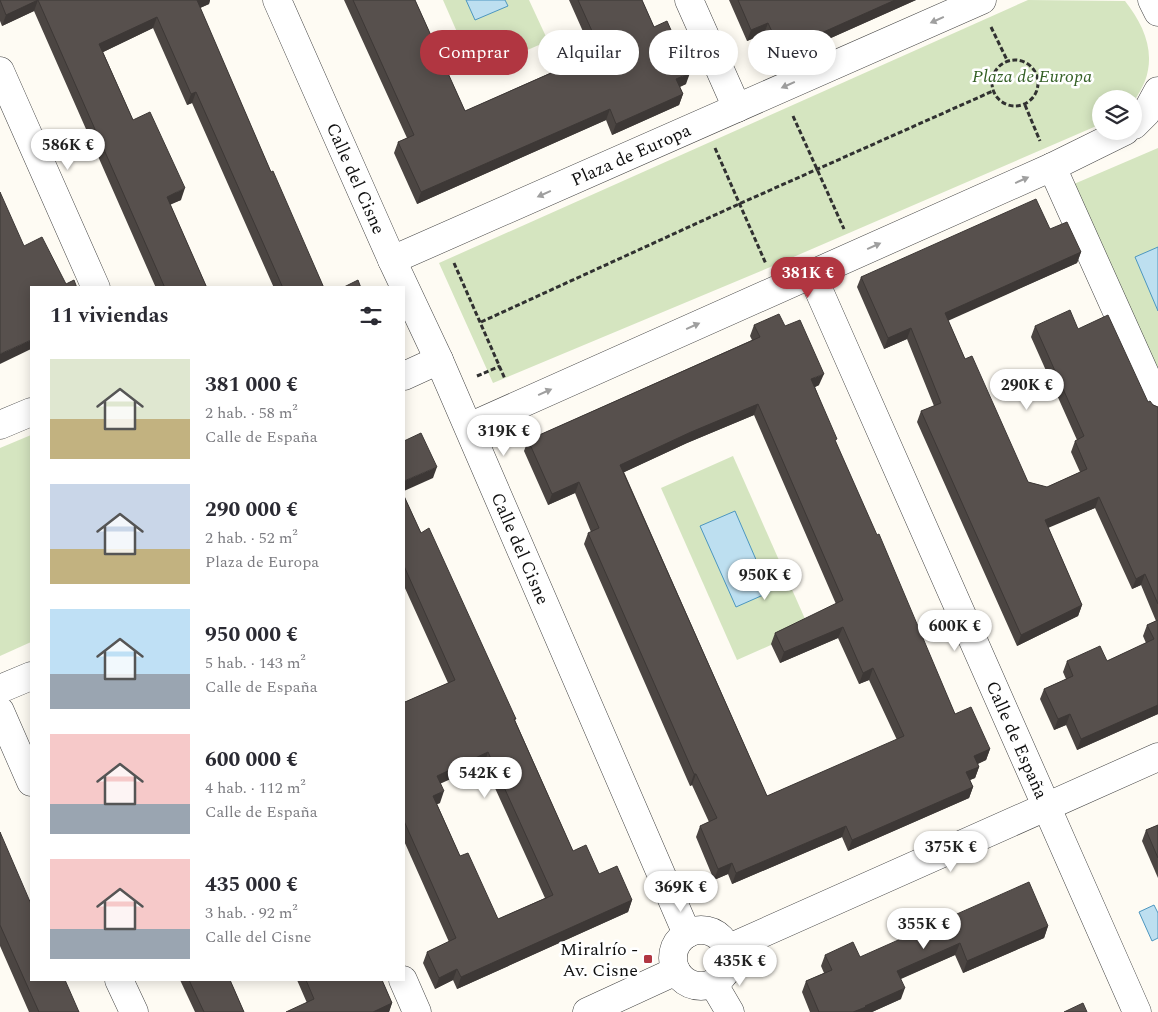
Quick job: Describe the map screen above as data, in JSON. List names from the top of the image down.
{
  "streets": {
    "street": ["Plaza de Europa", "Calle del Cisne", "Calle de España"]
  },
  "crossings": [
    ["Plaza de Europa", "Calle del Cisne"]
  ],
  "parks": ["Plaza de Europa"],
  "places": {
    "transit": ["Miralrío - Av. Cisne"]
  },
  "page": {
    "chip": [
      "Comprar",
      "Alquilar",
      "Filtros",
      "Nuevo"
    ],
    "price": [
      "586K €",
      "381K €",
      "290K €",
      "319K €",
      "950K €",
      "600K €",
      "542K €",
      "375K €",
      "369K €",
      "355K €",
      "435K €"
    ],
    "heading": "11 viviendas",
    "list": [
      {
        "name": "381 000 €",
        "note": "2 hab. · 58 m² · Calle de España"
      },
      {
        "name": "290 000 €",
        "note": "2 hab. · 52 m² · Plaza de Europa"
      },
      {
        "name": "950 000 €",
        "note": "5 hab. · 143 m² · Calle de España"
      },
      {
        "name": "600 000 €",
        "note": "4 hab. · 112 m² · Calle de España"
      },
      {
        "name": "435 000 €",
        "note": "3 hab. · 92 m² · Calle del Cisne"
      }
    ]
  }
}
